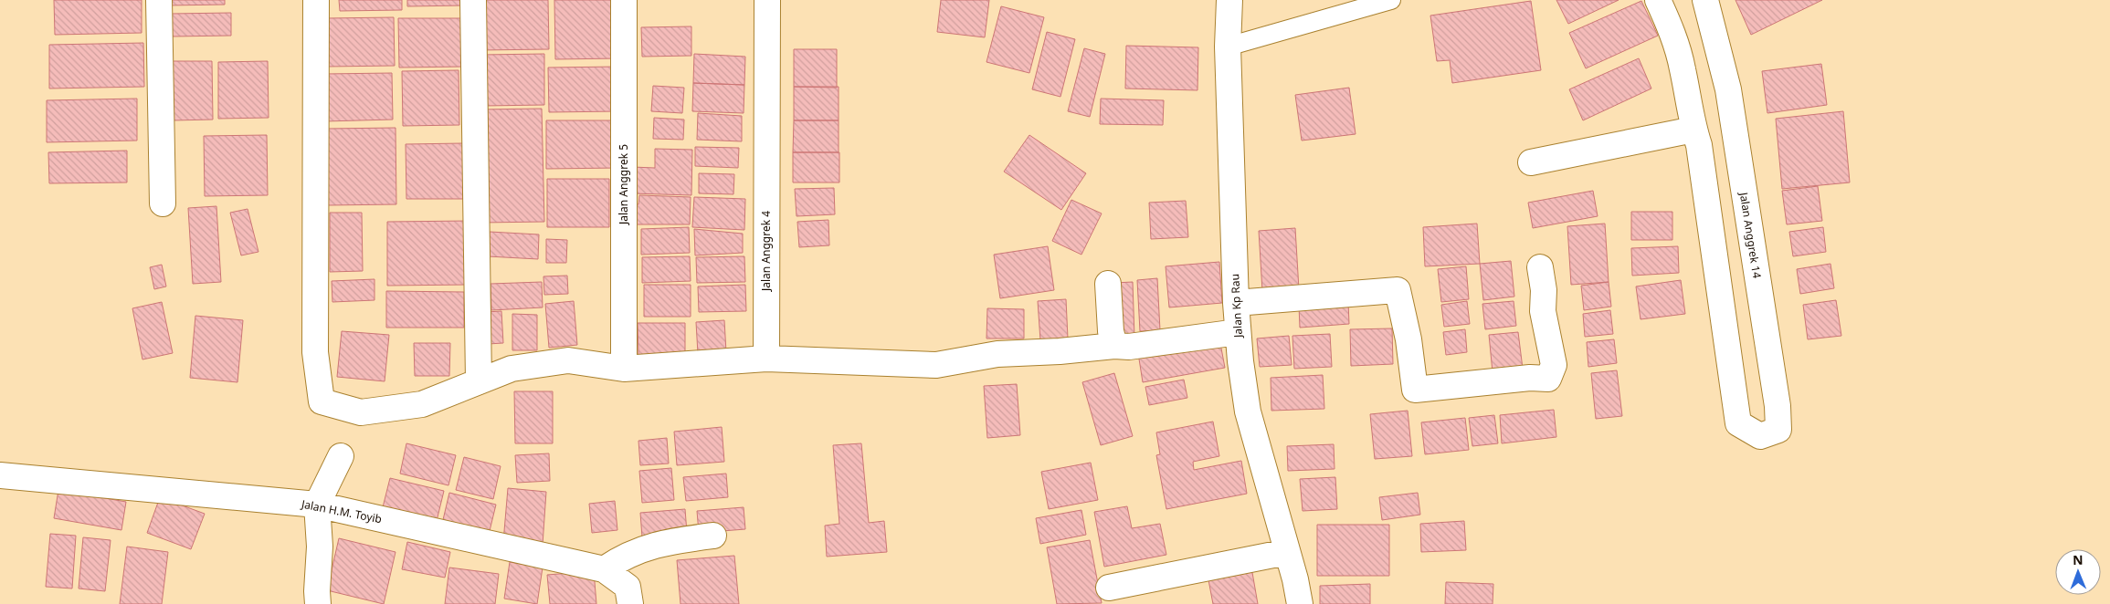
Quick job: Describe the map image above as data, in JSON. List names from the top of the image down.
{
  "streets": {
    "street": [
      "Jalan Anggrek 5",
      "Jalan Anggrek 14",
      "Jalan Anggrek 4",
      "Jalan Kp Rau",
      "Jalan H.M. Toyib"
    ]
  },
  "north": "top"
}
